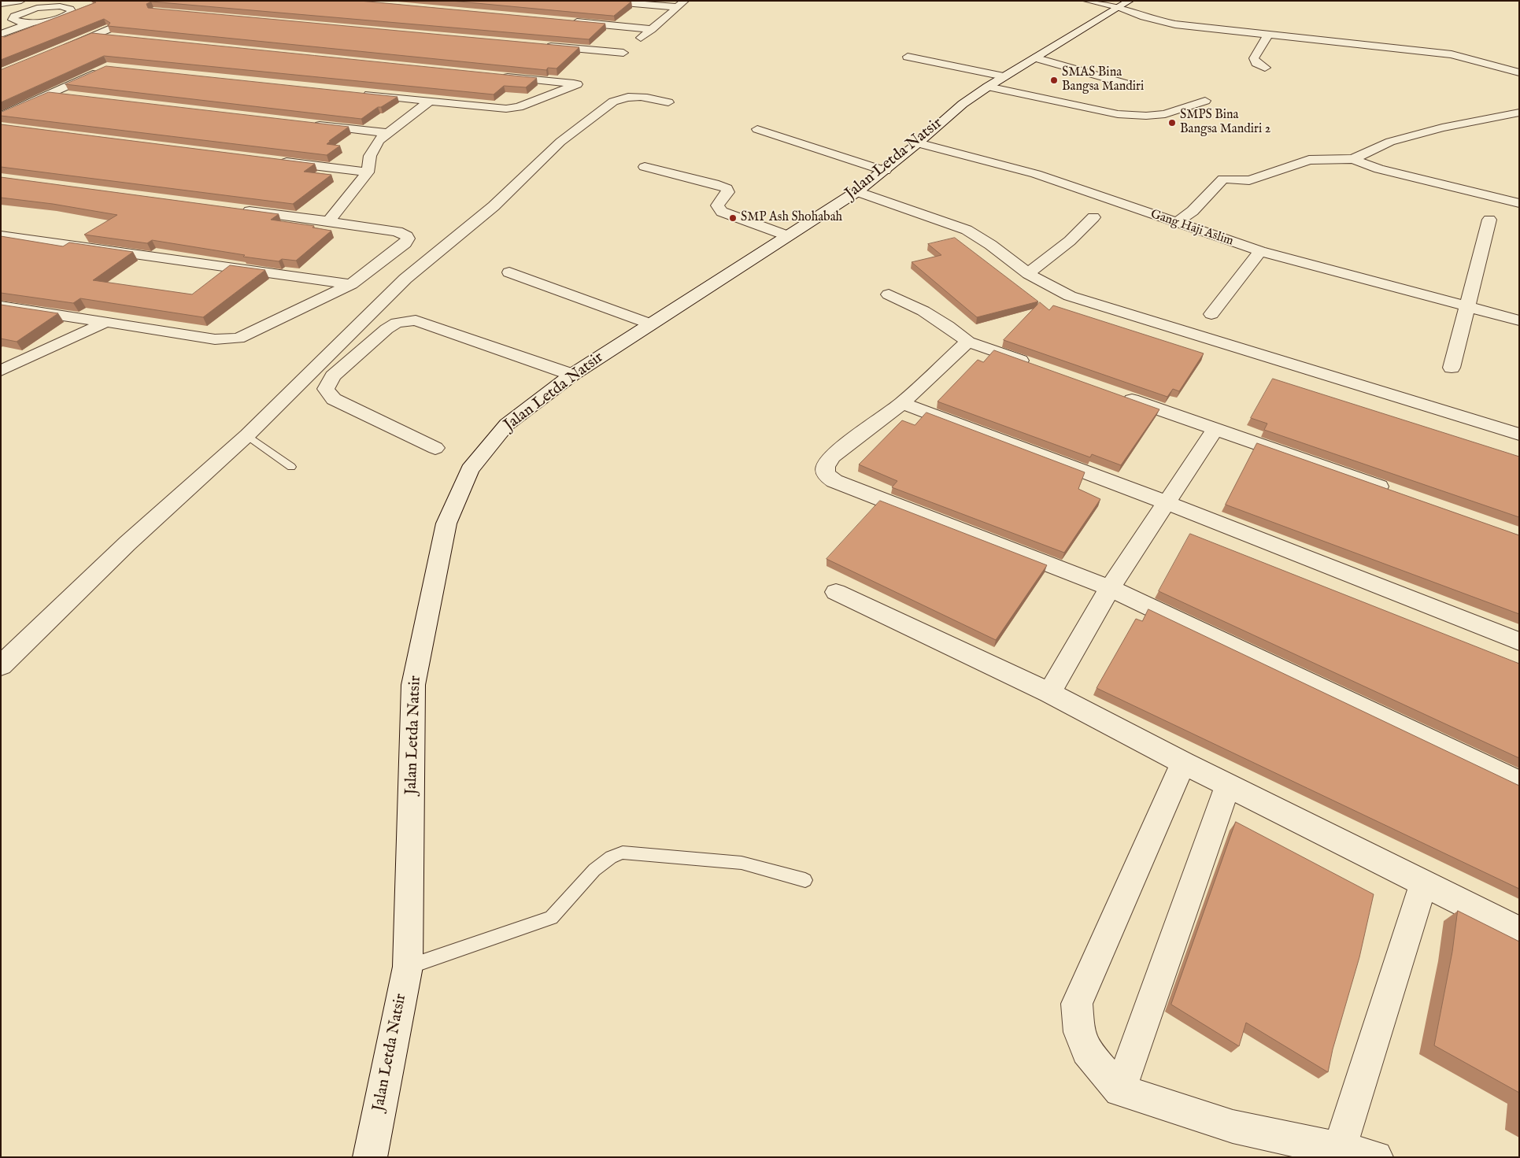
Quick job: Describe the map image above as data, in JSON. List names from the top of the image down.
{
  "streets": {
    "street": ["Jalan Letda Natsir", "Gang Haji Aslim"]
  },
  "crossings": [
    ["Jalan Letda Natsir", "Gang Haji Aslim"]
  ],
  "places": ["SMAS Bina Bangsa Mandiri", "SMPS Bina Bangsa Mandiri 2", "SMP Ash Shohabah"]
}
